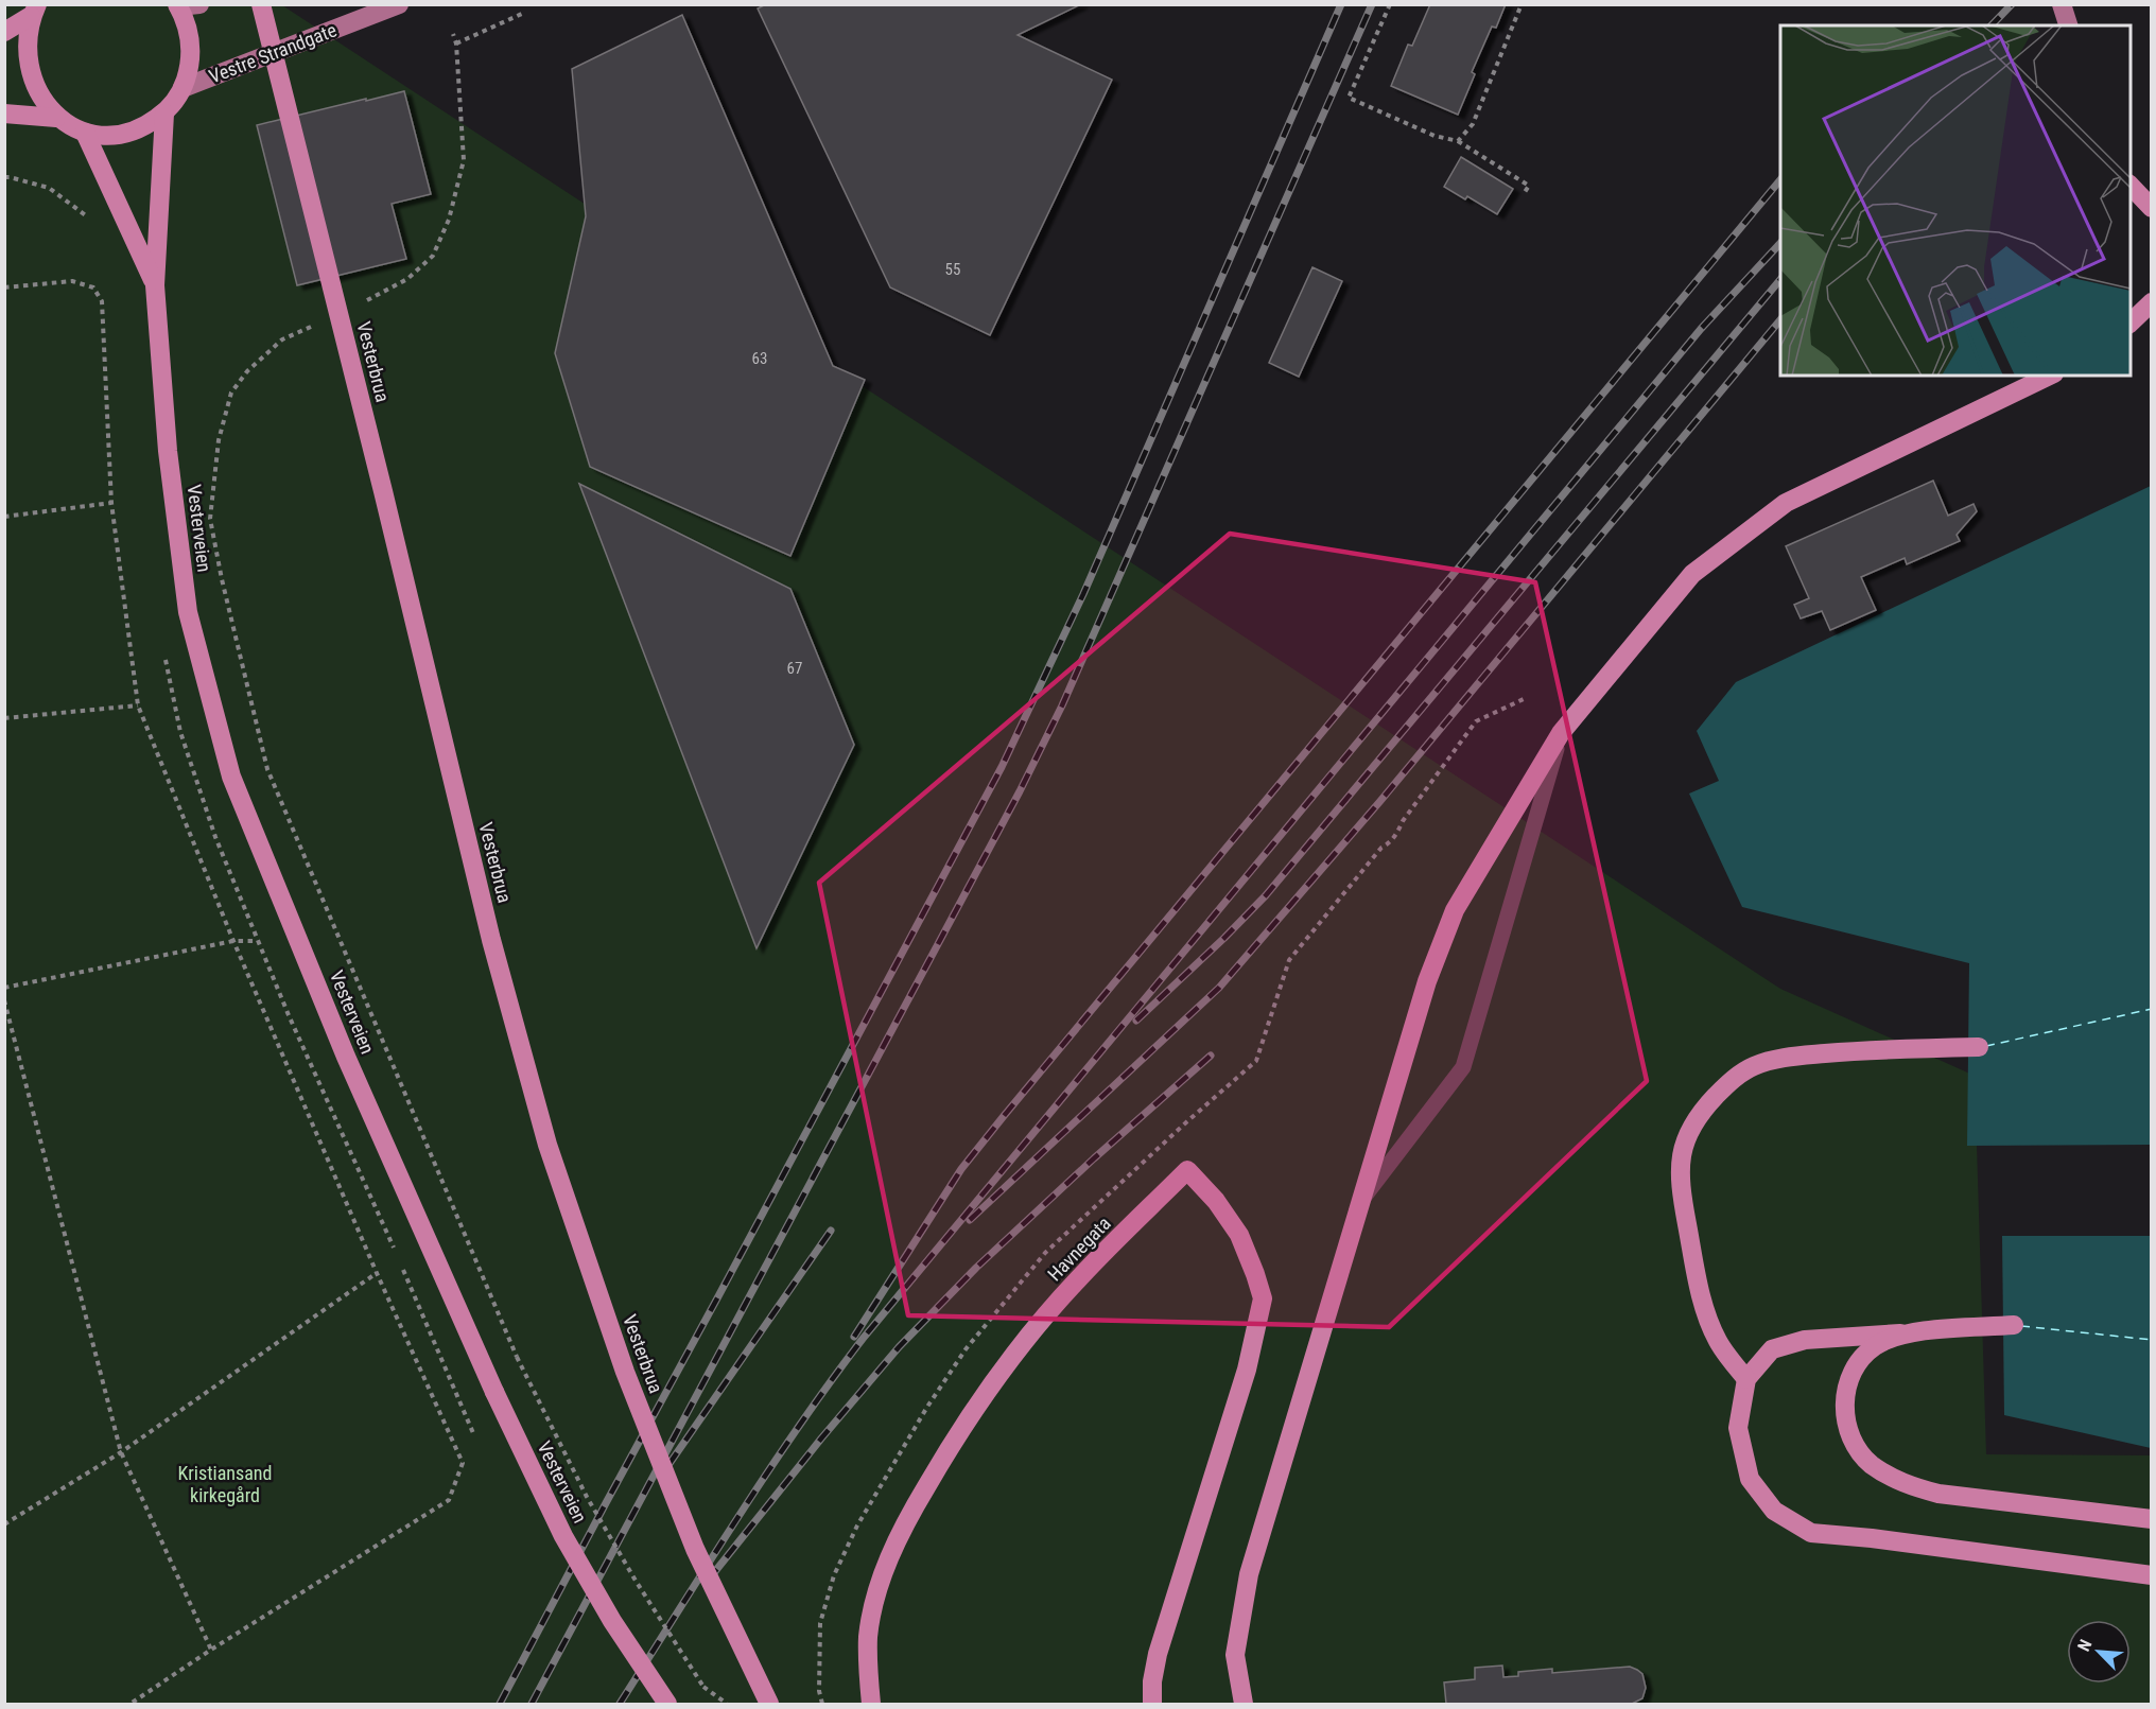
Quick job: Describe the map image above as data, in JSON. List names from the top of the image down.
{
  "streets": {
    "highway": ["Vesterbrua", "Vesterveien", "Havnegata"],
    "main road": ["Vestre Strandgate"]
  },
  "parks": ["Kristiansand kirkegård"],
  "house_numbers": ["55", "63", "67"],
  "north": "top left"
}
